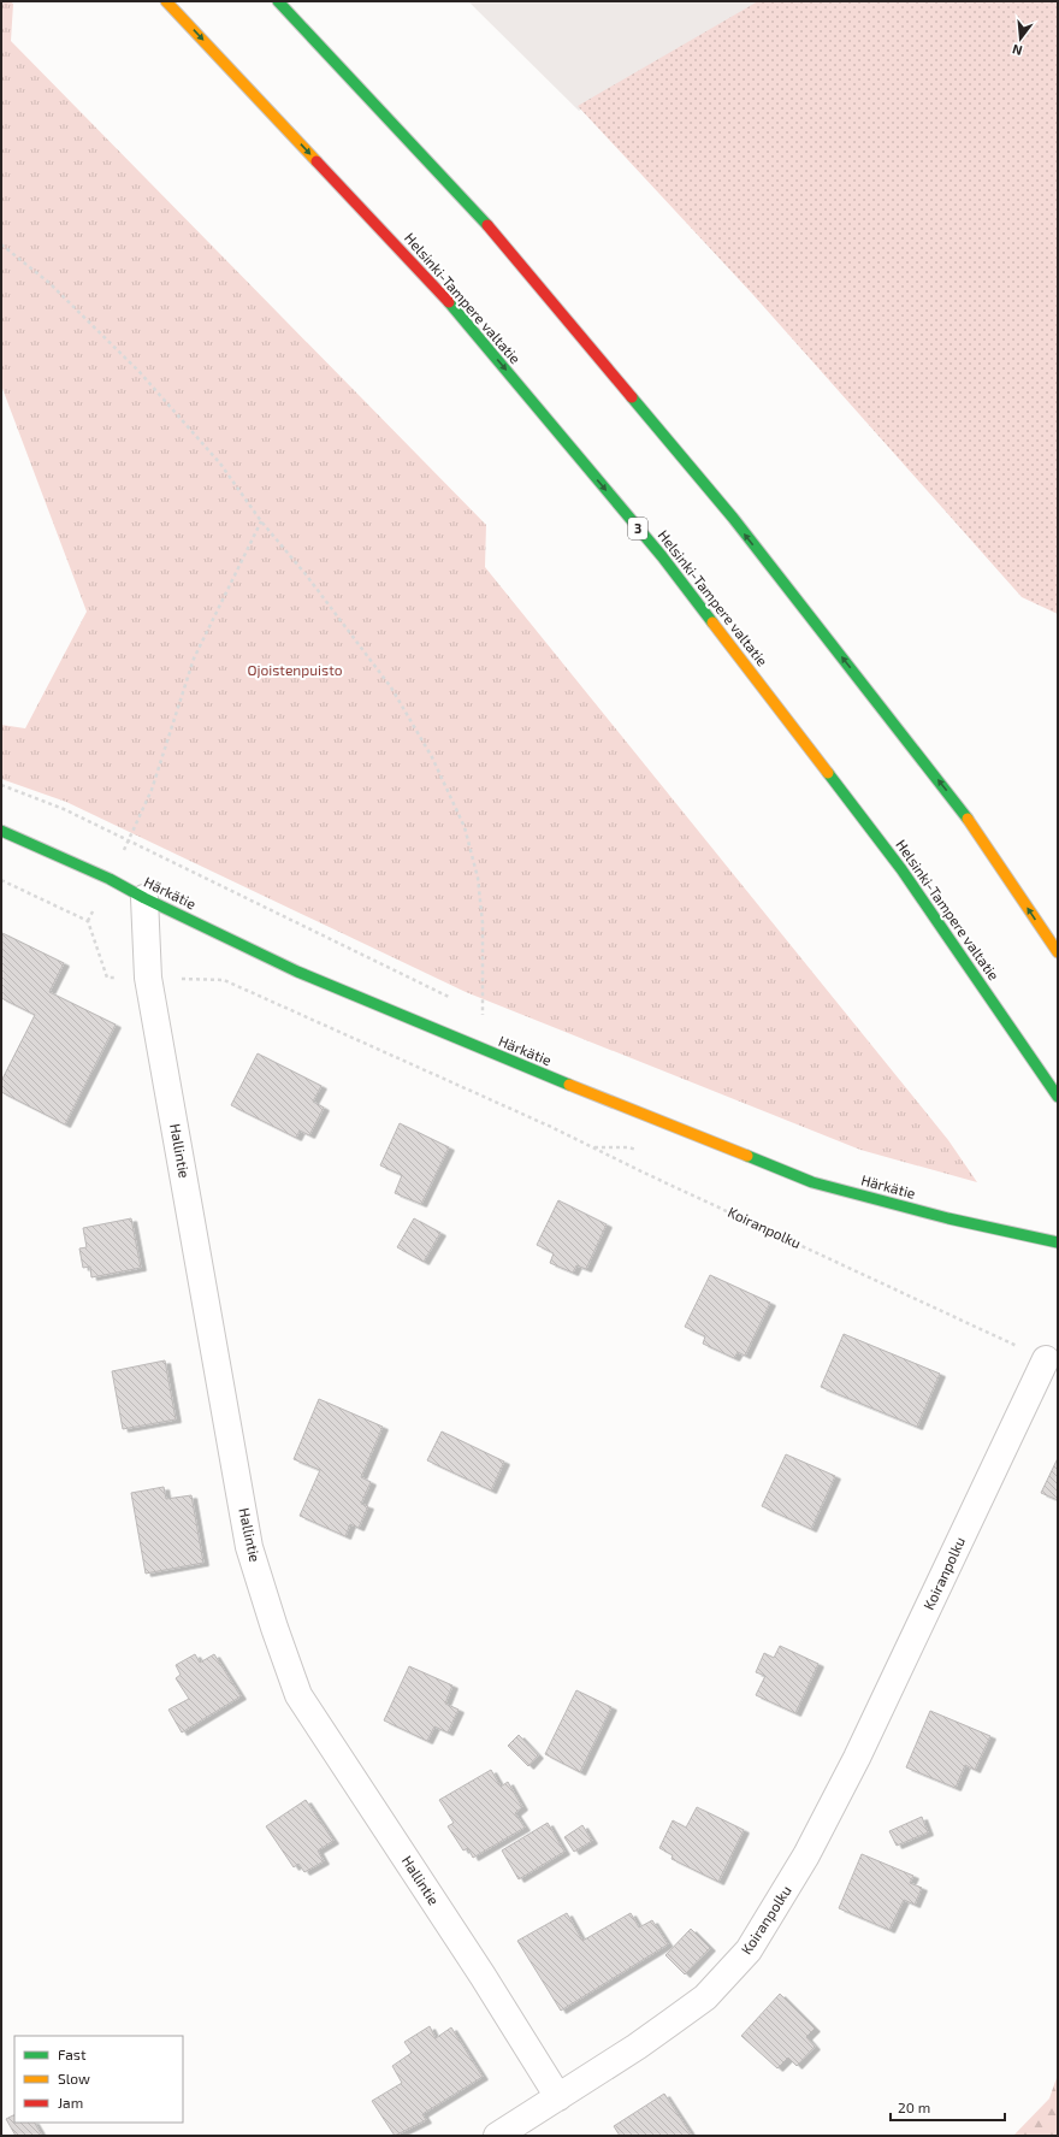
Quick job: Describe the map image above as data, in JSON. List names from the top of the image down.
{
  "streets": {
    "main road": ["Helsinki-Tampere valtatie", "3", "Härkätie"],
    "street": ["Hallintie", "Koiranpolku"]
  },
  "crossings": [
    ["Härkätie", "Hallintie"],
    ["Hallintie", "Koiranpolku"]
  ],
  "parks": ["Ojoistenpuisto"],
  "legend": ["Fast", "Slow", "Jam"],
  "scale_bar": "20 m",
  "north": "bottom"
}
